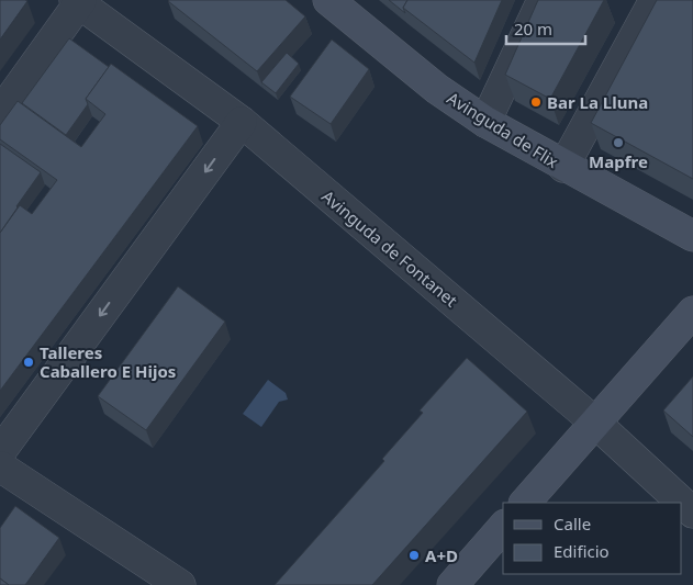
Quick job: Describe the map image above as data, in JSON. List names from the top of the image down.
{
  "streets": {
    "main road": ["Avinguda de Flix"],
    "street": ["Avinguda de Fontanet"]
  },
  "places": [
    "Bar La Lluna",
    "Mapfre",
    "Talleres Caballero E Hijos",
    "A+D"
  ],
  "legend": ["Calle", "Edificio"],
  "scale_bar": "20 m"
}
